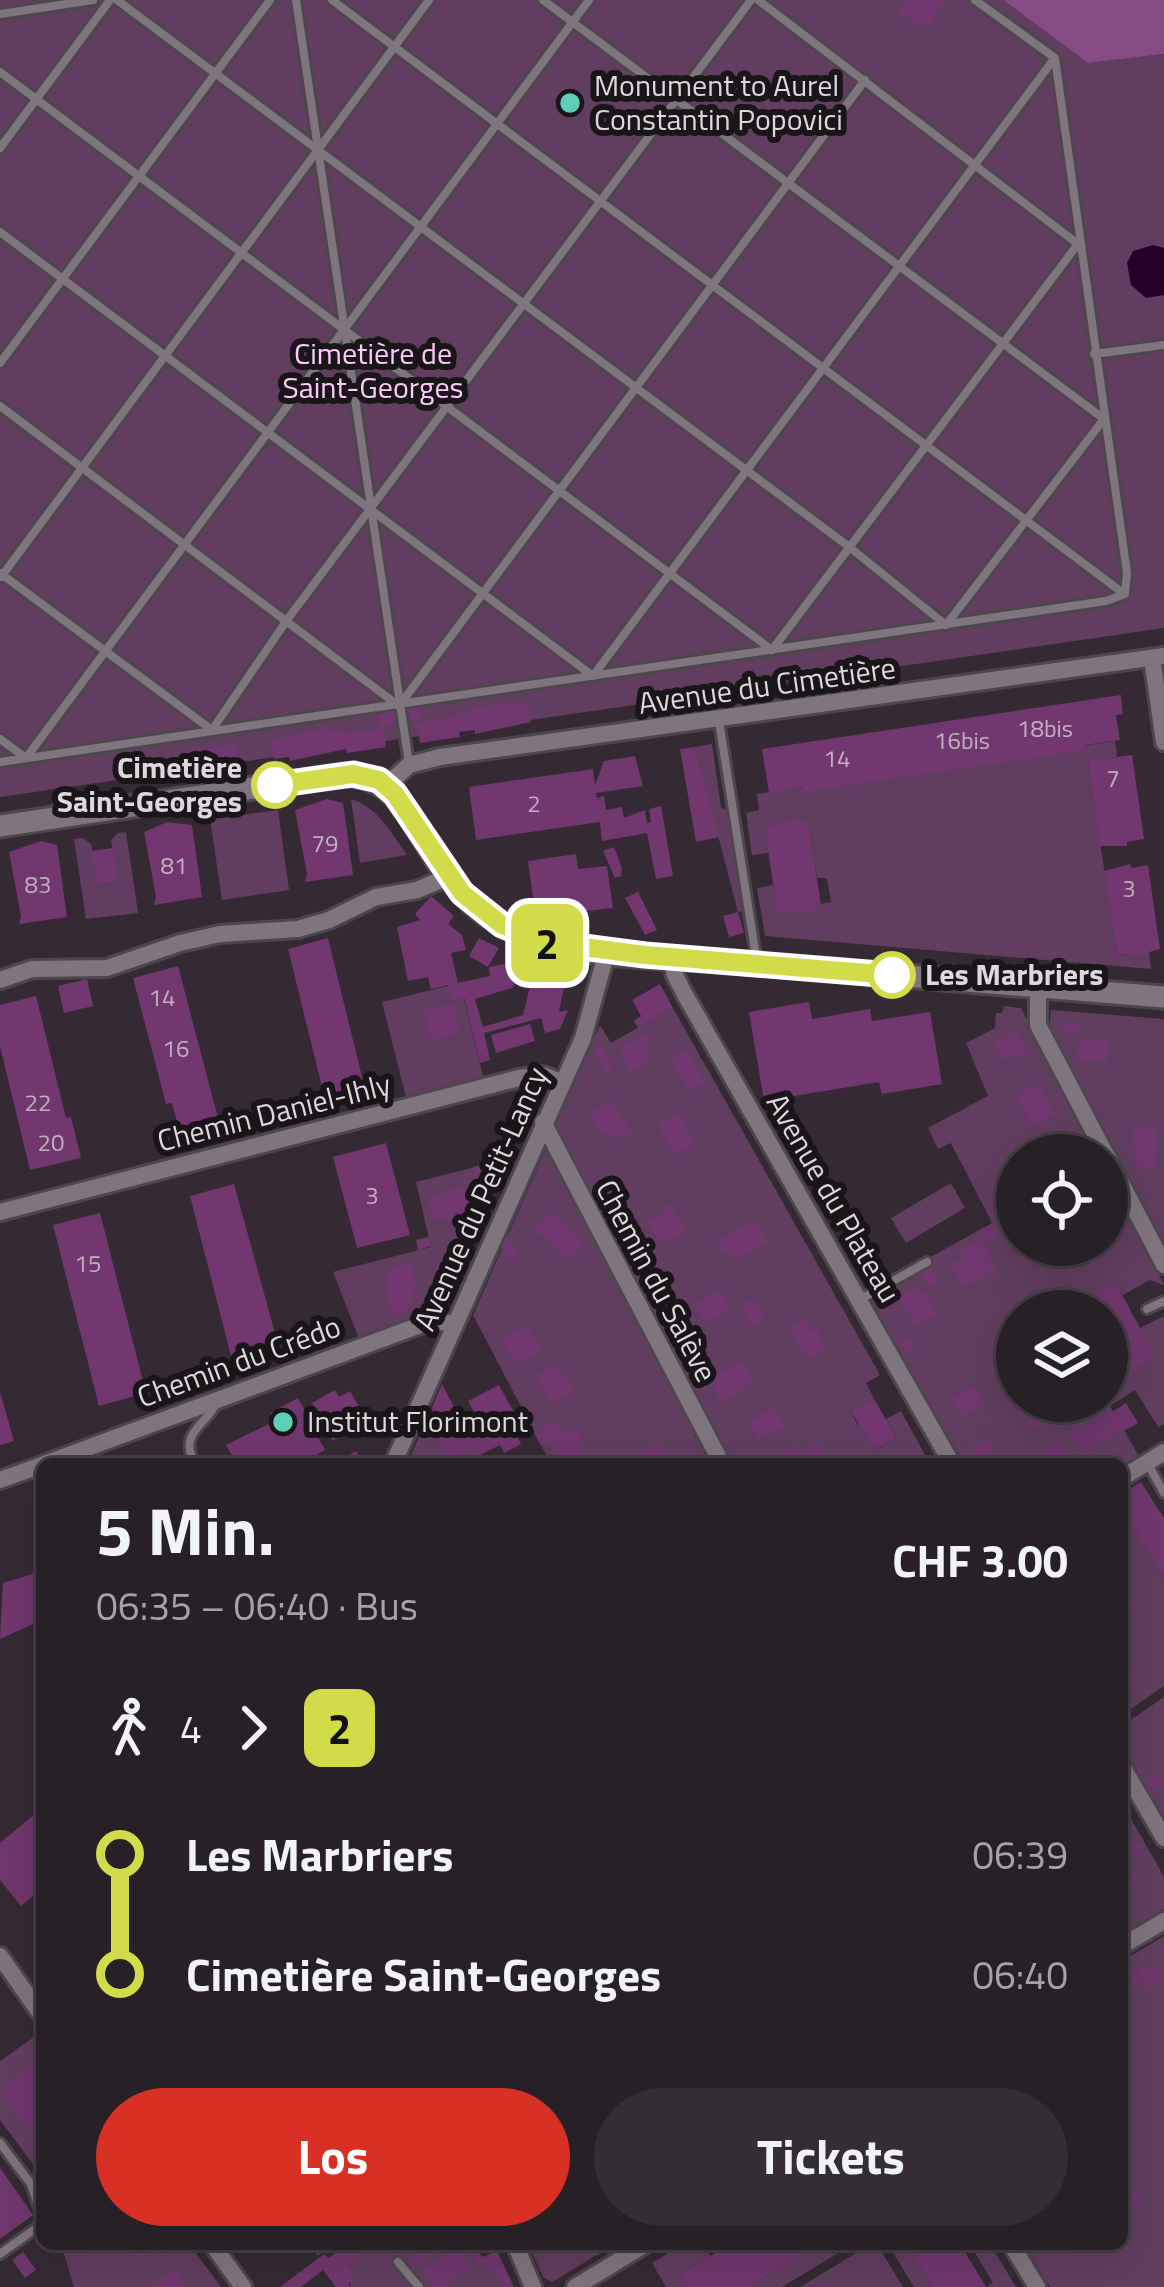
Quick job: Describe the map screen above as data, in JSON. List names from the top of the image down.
{
  "streets": {
    "street": [
      "Avenue du Cimetière",
      "Chemin Daniel-Ihly",
      "Avenue du Plateau",
      "Avenue du Petit-Lancy",
      "Chemin du Salève",
      "Chemin du Crédo"
    ]
  },
  "crossings": [
    ["Chemin Daniel-Ihly", "Avenue du Petit-Lancy"],
    ["Avenue du Petit-Lancy", "Chemin du Salève"],
    ["Avenue du Petit-Lancy", "Chemin du Crédo"]
  ],
  "parks": ["Cimetière de Saint-Georges"],
  "places": [
    "Monument to Aurel Constantin Popovici",
    "Cimetière Saint-Georges",
    "Les Marbriers",
    "Institut Florimont"
  ],
  "lines": ["bus line 2"],
  "house_numbers": [
    "18bis",
    "16bis",
    "14",
    "7",
    "2",
    "79",
    "81",
    "83",
    "3",
    "14",
    "16",
    "22",
    "20",
    "3",
    "15"
  ],
  "page": {
    "on_map": "2",
    "heading": ["5 Min.", "06:35 – 06:40 · Bus", "CHF 3.00"],
    "legs": ["4", "2"],
    "list": [
      {
        "name": "Les Marbriers",
        "value": "06:39"
      },
      {
        "name": "Cimetière Saint-Georges",
        "value": "06:40"
      }
    ],
    "buttons": ["Los", "Tickets"]
  }
}
